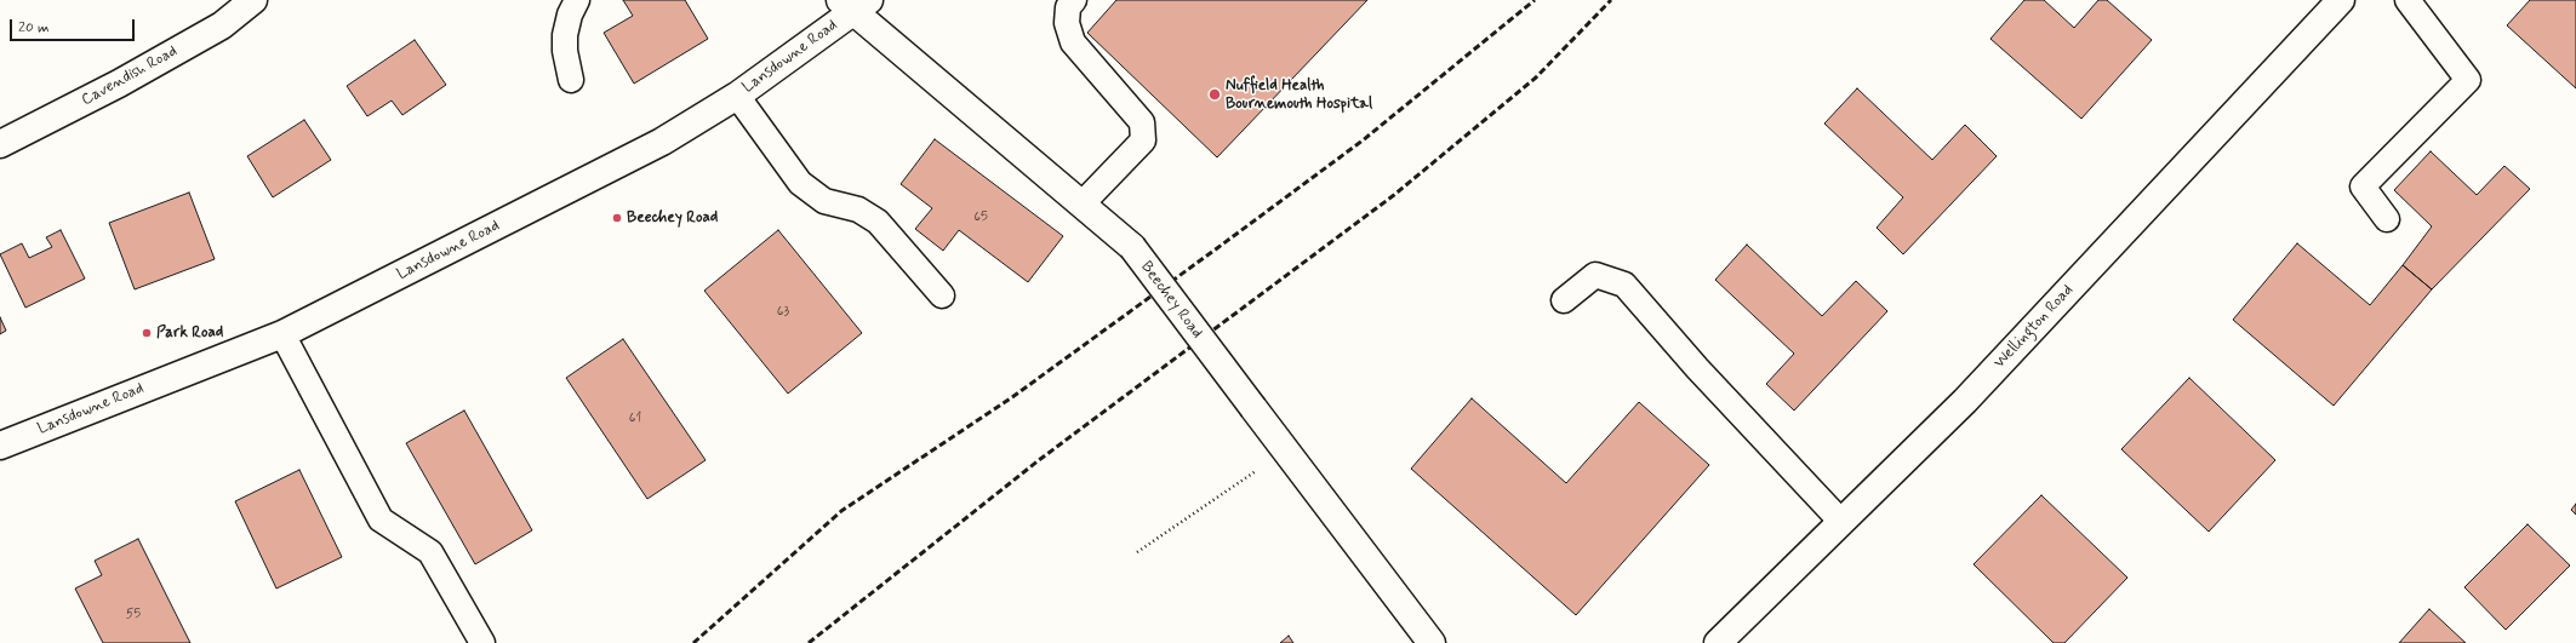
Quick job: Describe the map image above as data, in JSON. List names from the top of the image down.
{
  "streets": {
    "street": [
      "Lansdowne Road",
      "Cavendish Road",
      "Beechey Road",
      "Wellington Road"
    ]
  },
  "crossings": [
    ["Lansdowne Road", "Beechey Road"]
  ],
  "places": ["Nuffield Health Bournemouth Hospital", "Beechey Road", "Park Road"],
  "house_numbers": [
    "65",
    "63",
    "61",
    "55"
  ],
  "scale_bar": "20 m"
}
